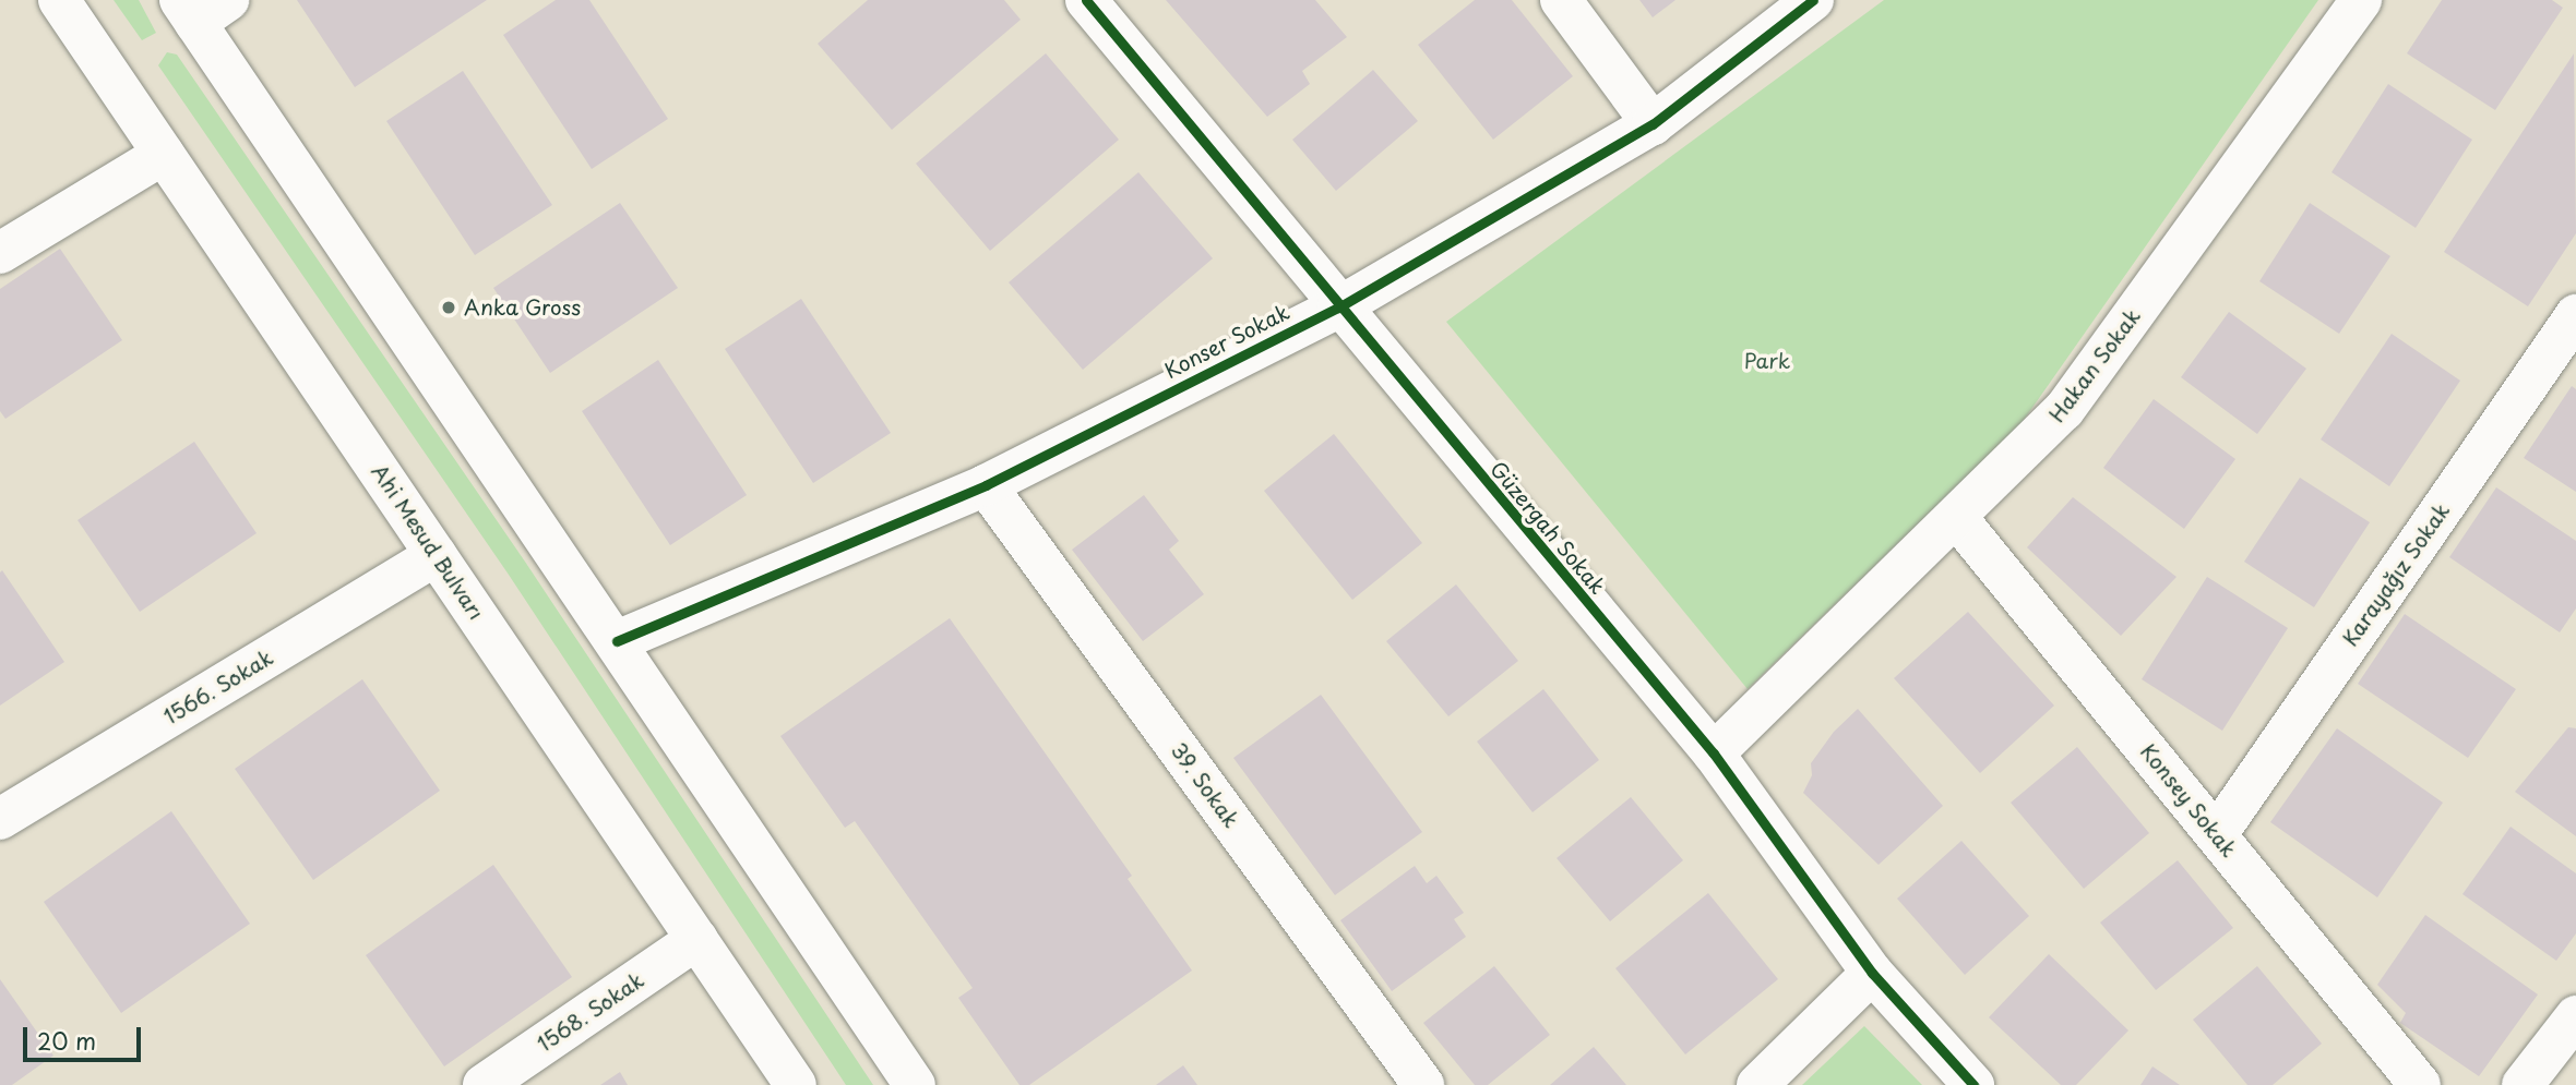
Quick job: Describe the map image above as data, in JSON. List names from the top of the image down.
{
  "streets": {
    "street": [
      "Konser Sokak",
      "Hakan Sokak",
      "Güzergah Sokak",
      "Ahi Mesud Bulvarı",
      "Karayağız Sokak",
      "1566. Sokak",
      "39. Sokak",
      "Konsey Sokak",
      "1568. Sokak"
    ]
  },
  "crossings": [
    ["Konser Sokak", "Güzergah Sokak"],
    ["Konser Sokak", "39. Sokak"],
    ["Hakan Sokak", "Güzergah Sokak"],
    ["Hakan Sokak", "Konsey Sokak"],
    ["Ahi Mesud Bulvarı", "1566. Sokak"],
    ["Ahi Mesud Bulvarı", "1568. Sokak"],
    ["Karayağız Sokak", "Konsey Sokak"]
  ],
  "parks": ["Park"],
  "places": ["Anka Gross"],
  "scale_bar": "20 m"
}
